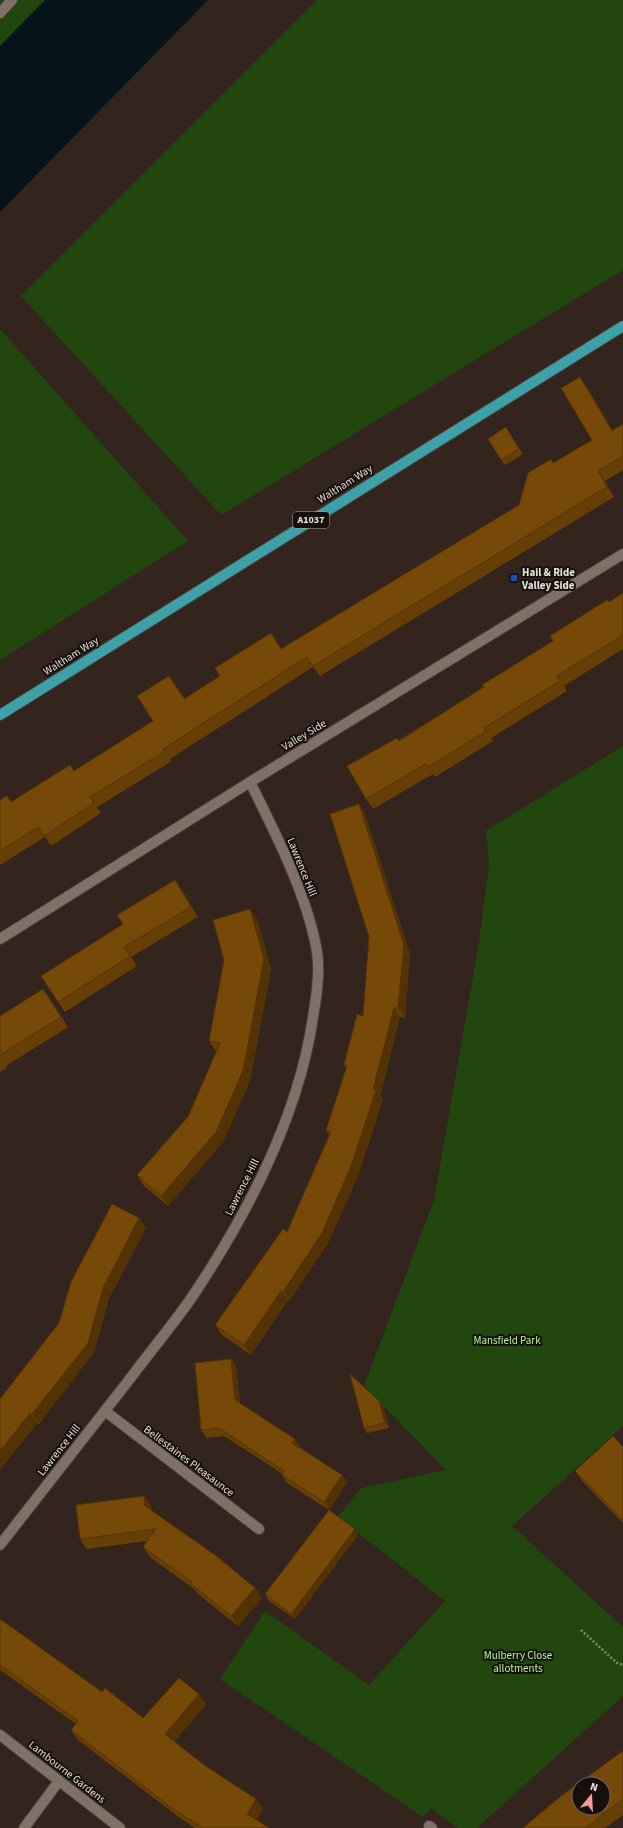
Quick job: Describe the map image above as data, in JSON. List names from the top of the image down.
{
  "streets": {
    "main road": ["Waltham Way", "A1037"],
    "street": [
      "Valley Side",
      "Lawrence Hill",
      "Bellestaines Pleasaunce",
      "Lambourne Gardens"
    ]
  },
  "crossings": [
    ["Valley Side", "Lawrence Hill"],
    ["Lawrence Hill", "Bellestaines Pleasaunce"]
  ],
  "parks": ["Mansfield Park", "Mulberry Close allotments"],
  "places": {
    "transit": ["Hail & Ride Valley Side"]
  },
  "north": "top"
}
